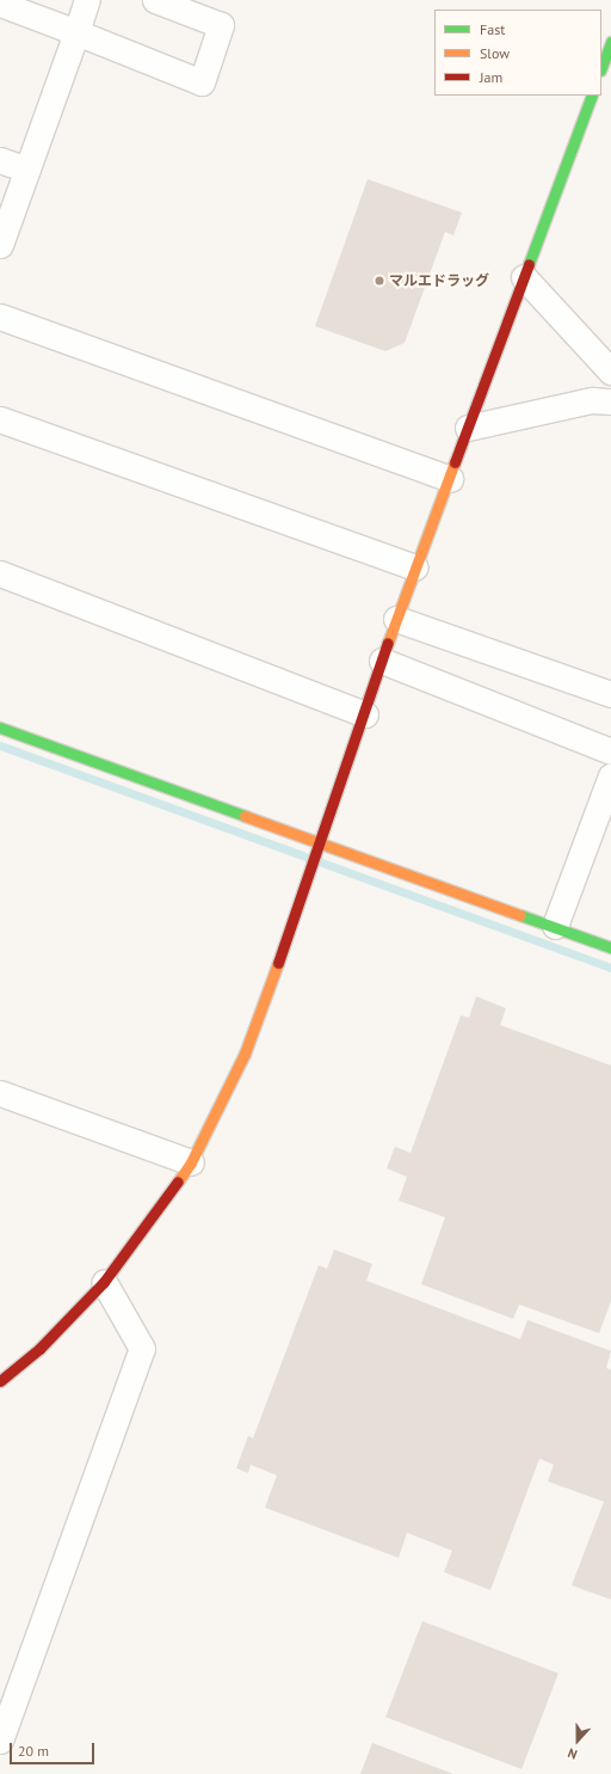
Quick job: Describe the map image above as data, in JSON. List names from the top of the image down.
{
  "places": ["マルエドラッグ"],
  "legend": ["Fast", "Slow", "Jam"],
  "scale_bar": "20 m",
  "north": "bottom"
}
